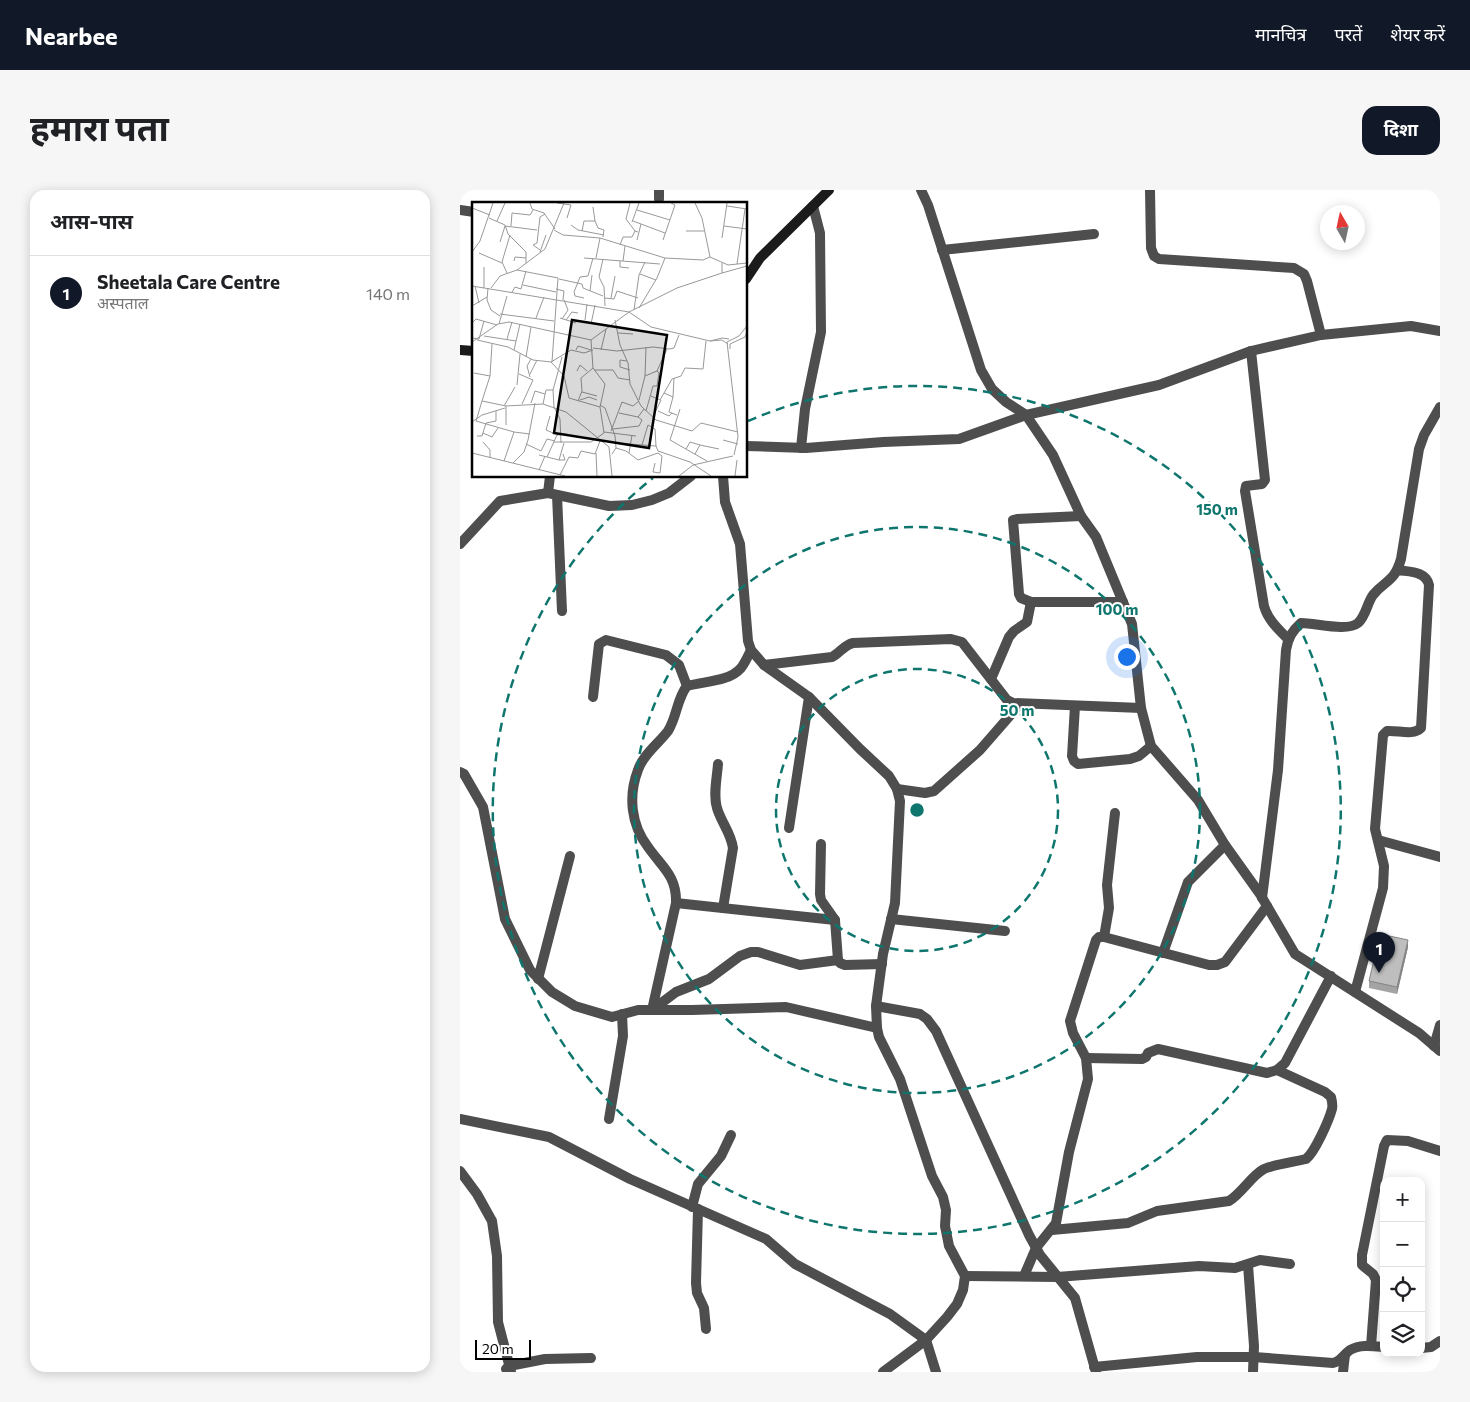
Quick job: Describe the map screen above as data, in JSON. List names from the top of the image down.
{
  "scale_bar": "20 m",
  "north": "top",
  "page": {
    "header": "Nearbee",
    "nav": ["मानचित्र", "परतें", "शेयर करें"],
    "title": "हमारा पता",
    "buttons": "दिशा",
    "heading": "आस-पास",
    "list": [
      {
        "mark": "1",
        "name": "Sheetala Care Centre",
        "note": "अस्पताल",
        "value": "140 m"
      }
    ],
    "pins": "1",
    "map_buttons": ["+", "−"],
    "scale": "20 m"
  },
  "rings": ["150 m", "100 m", "50 m"]
}
